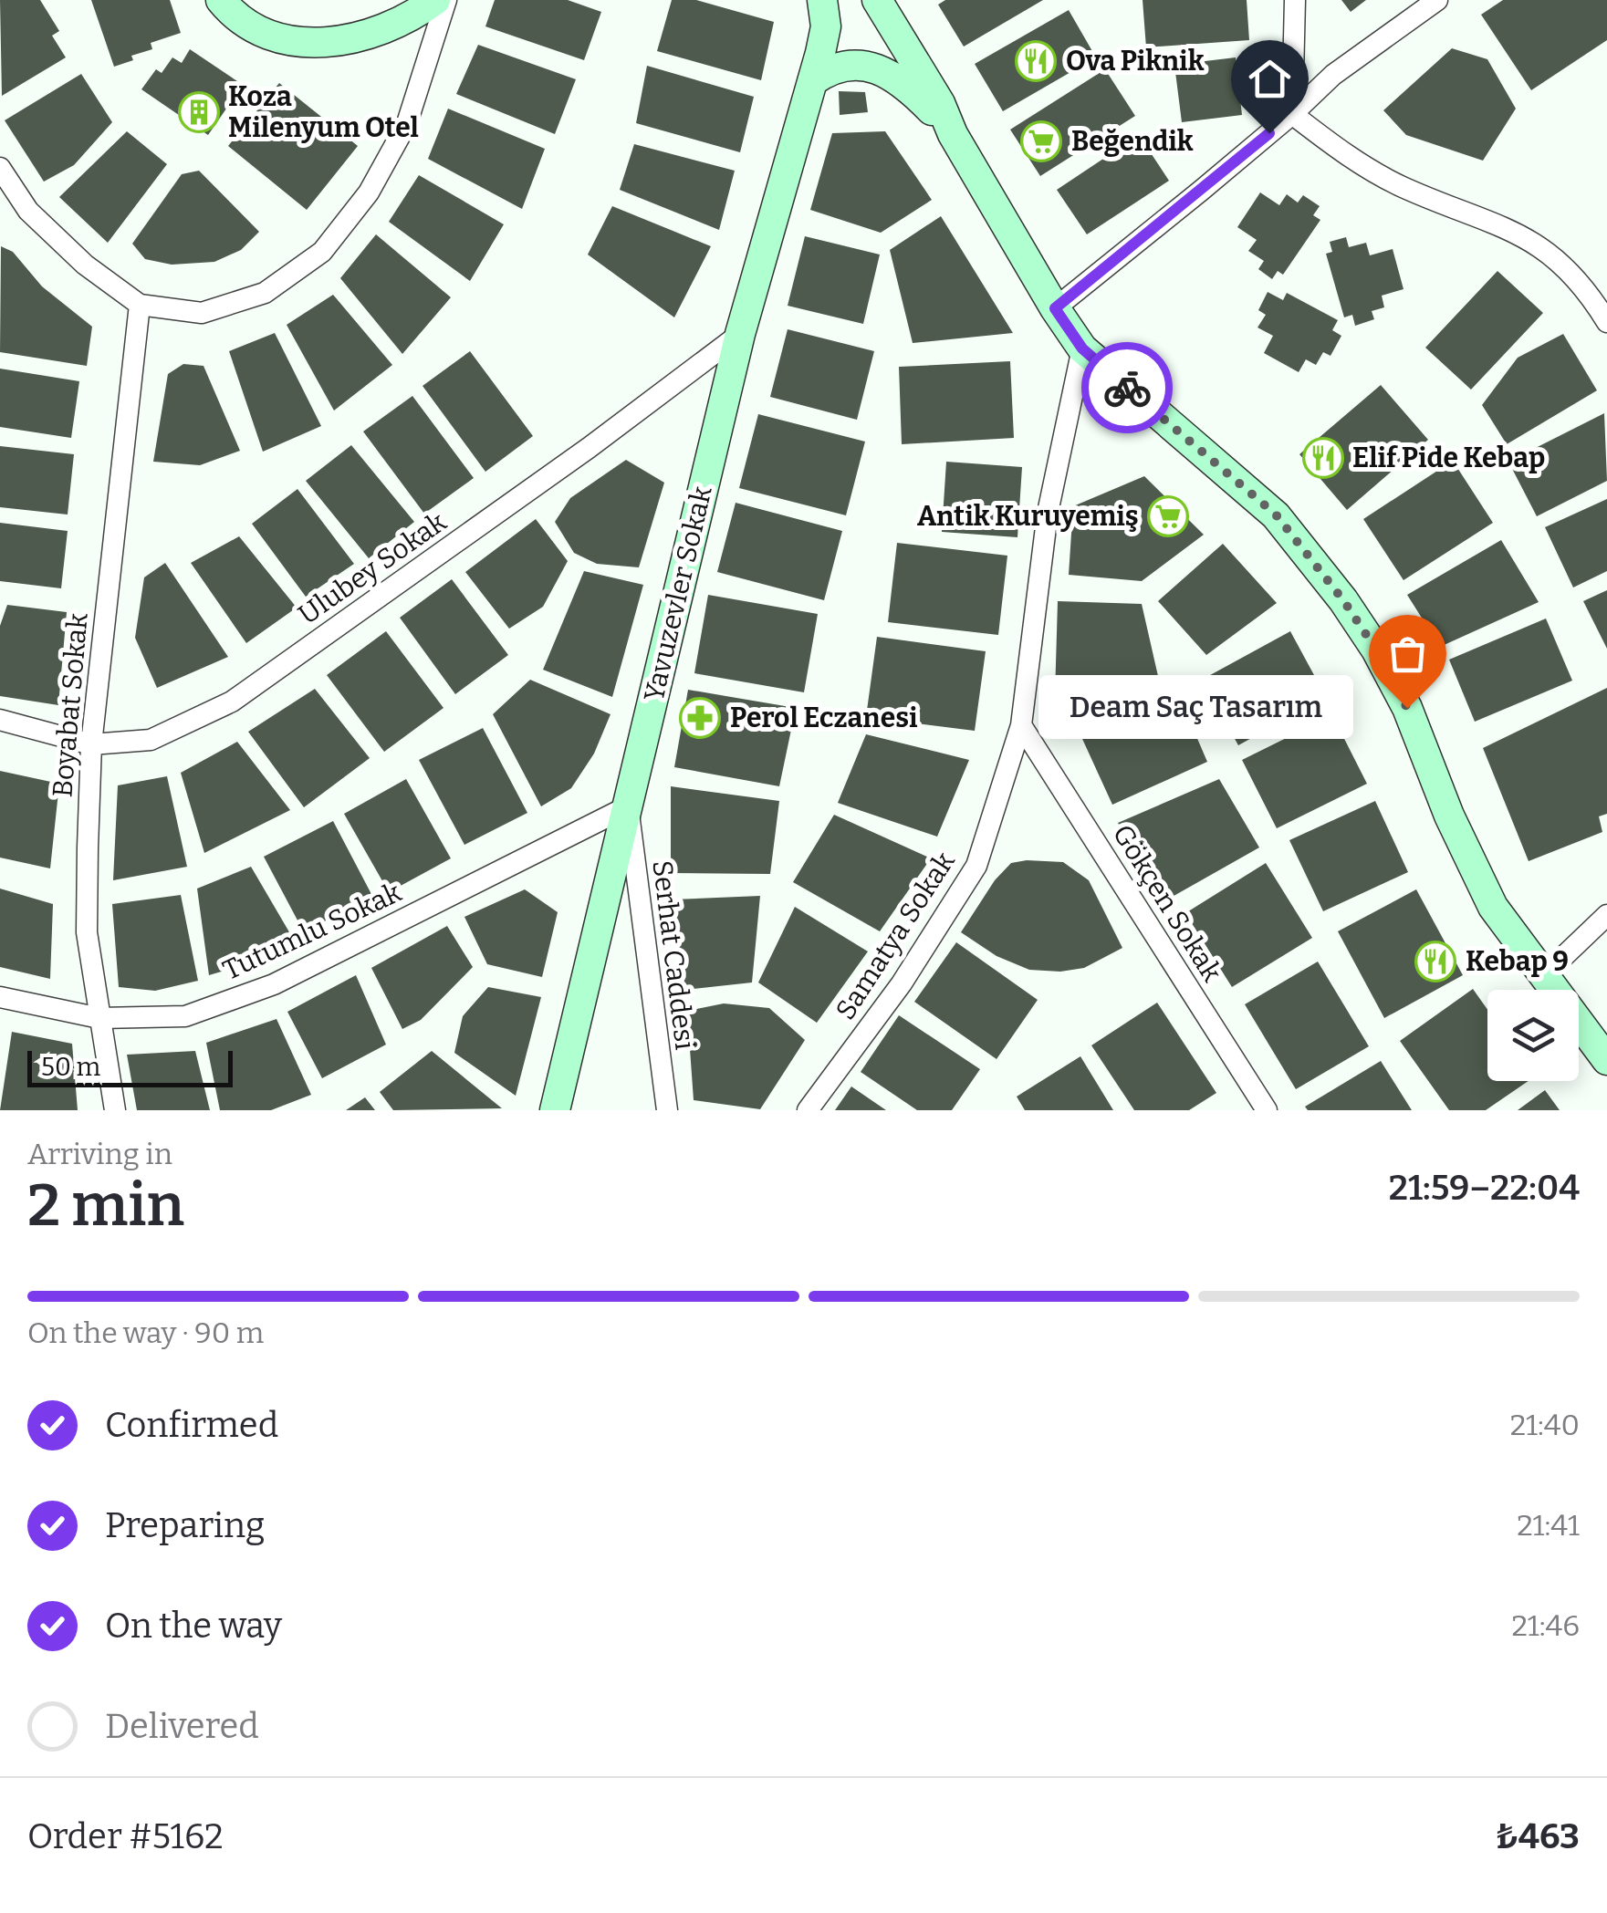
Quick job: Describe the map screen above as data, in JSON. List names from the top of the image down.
{
  "streets": {
    "main road": ["Yavuzevler Sokak"],
    "street": [
      "Ulubey Sokak",
      "Boyabat Sokak",
      "Gökçen Sokak",
      "Tutumlu Sokak",
      "Samatya Sokak",
      "Serhat Caddesi"
    ]
  },
  "crossings": [
    ["Ulubey Sokak", "Yavuzevler Sokak"],
    ["Ulubey Sokak", "Boyabat Sokak"],
    ["Yavuzevler Sokak", "Tutumlu Sokak"],
    ["Yavuzevler Sokak", "Serhat Caddesi"],
    ["Boyabat Sokak", "Tutumlu Sokak"],
    ["Gökçen Sokak", "Samatya Sokak"],
    ["Tutumlu Sokak", "Serhat Caddesi"]
  ],
  "places": {
    "restaurant": ["Ova Piknik", "Elif Pide Kebap", "Kebap 9"],
    "building": ["Koza Milenyum Otel"],
    "supermarket": ["Beğendik", "Antik Kuruyemiş"],
    "other": ["Deam Saç Tasarım"],
    "pharmacy": ["Perol Eczanesi"]
  },
  "scale_bar": "50 m",
  "page": {
    "bubble": "Deam Saç Tasarım",
    "scale": "50 m",
    "heading": ["2 min", "Arriving in", "21:59–22:04"],
    "panel": ["Order #5162", "₺463"],
    "bar": "On the way · 90 m",
    "list": [
      ["Confirmed", "21:40"],
      ["Preparing", "21:41"],
      ["On the way", "21:46"],
      "Delivered"
    ]
  }
}
